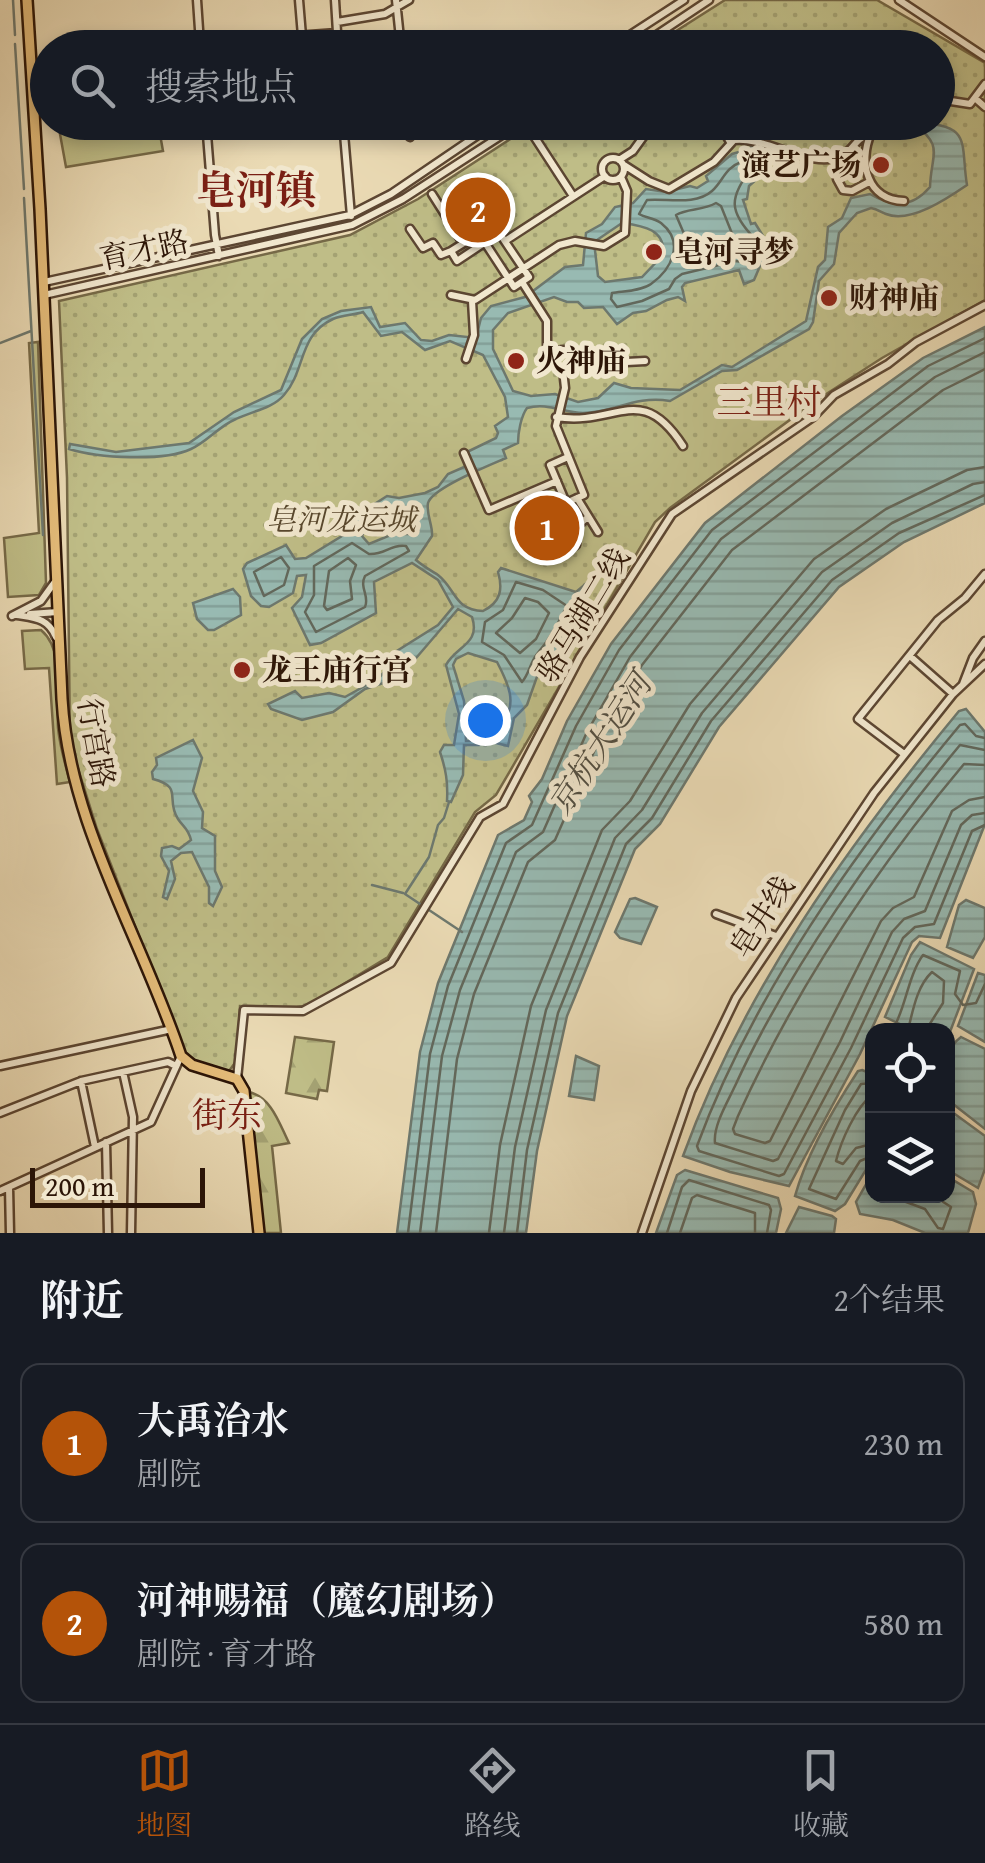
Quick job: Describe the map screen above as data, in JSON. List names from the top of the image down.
{
  "streets": {
    "main road": ["行宫路"],
    "street": ["育才路", "骆马湖二线", "皂井线"]
  },
  "crossings": [
    ["育才路", "行宫路"]
  ],
  "districts": ["皂河镇", "三里村", "街东"],
  "water": ["京杭大运河"],
  "parks": ["皂河龙运城"],
  "places": [
    "演艺广场",
    "皂河寻梦",
    "财神庙",
    "火神庙",
    "龙王庙行宫"
  ],
  "scale_bar": "200 m",
  "page": {
    "search": "搜索地点",
    "pins": ["2", "1"],
    "scale": "200 m",
    "heading": ["附近", "2个结果"],
    "list": [
      {
        "mark": "1",
        "name": "大禹治水",
        "note": "剧院",
        "value": "230 m"
      },
      {
        "mark": "2",
        "name": "河神赐福（魔幻剧场）",
        "note": "剧院 · 育才路",
        "value": "580 m"
      }
    ],
    "nav": ["地图", "路线", "收藏"]
  }
}
